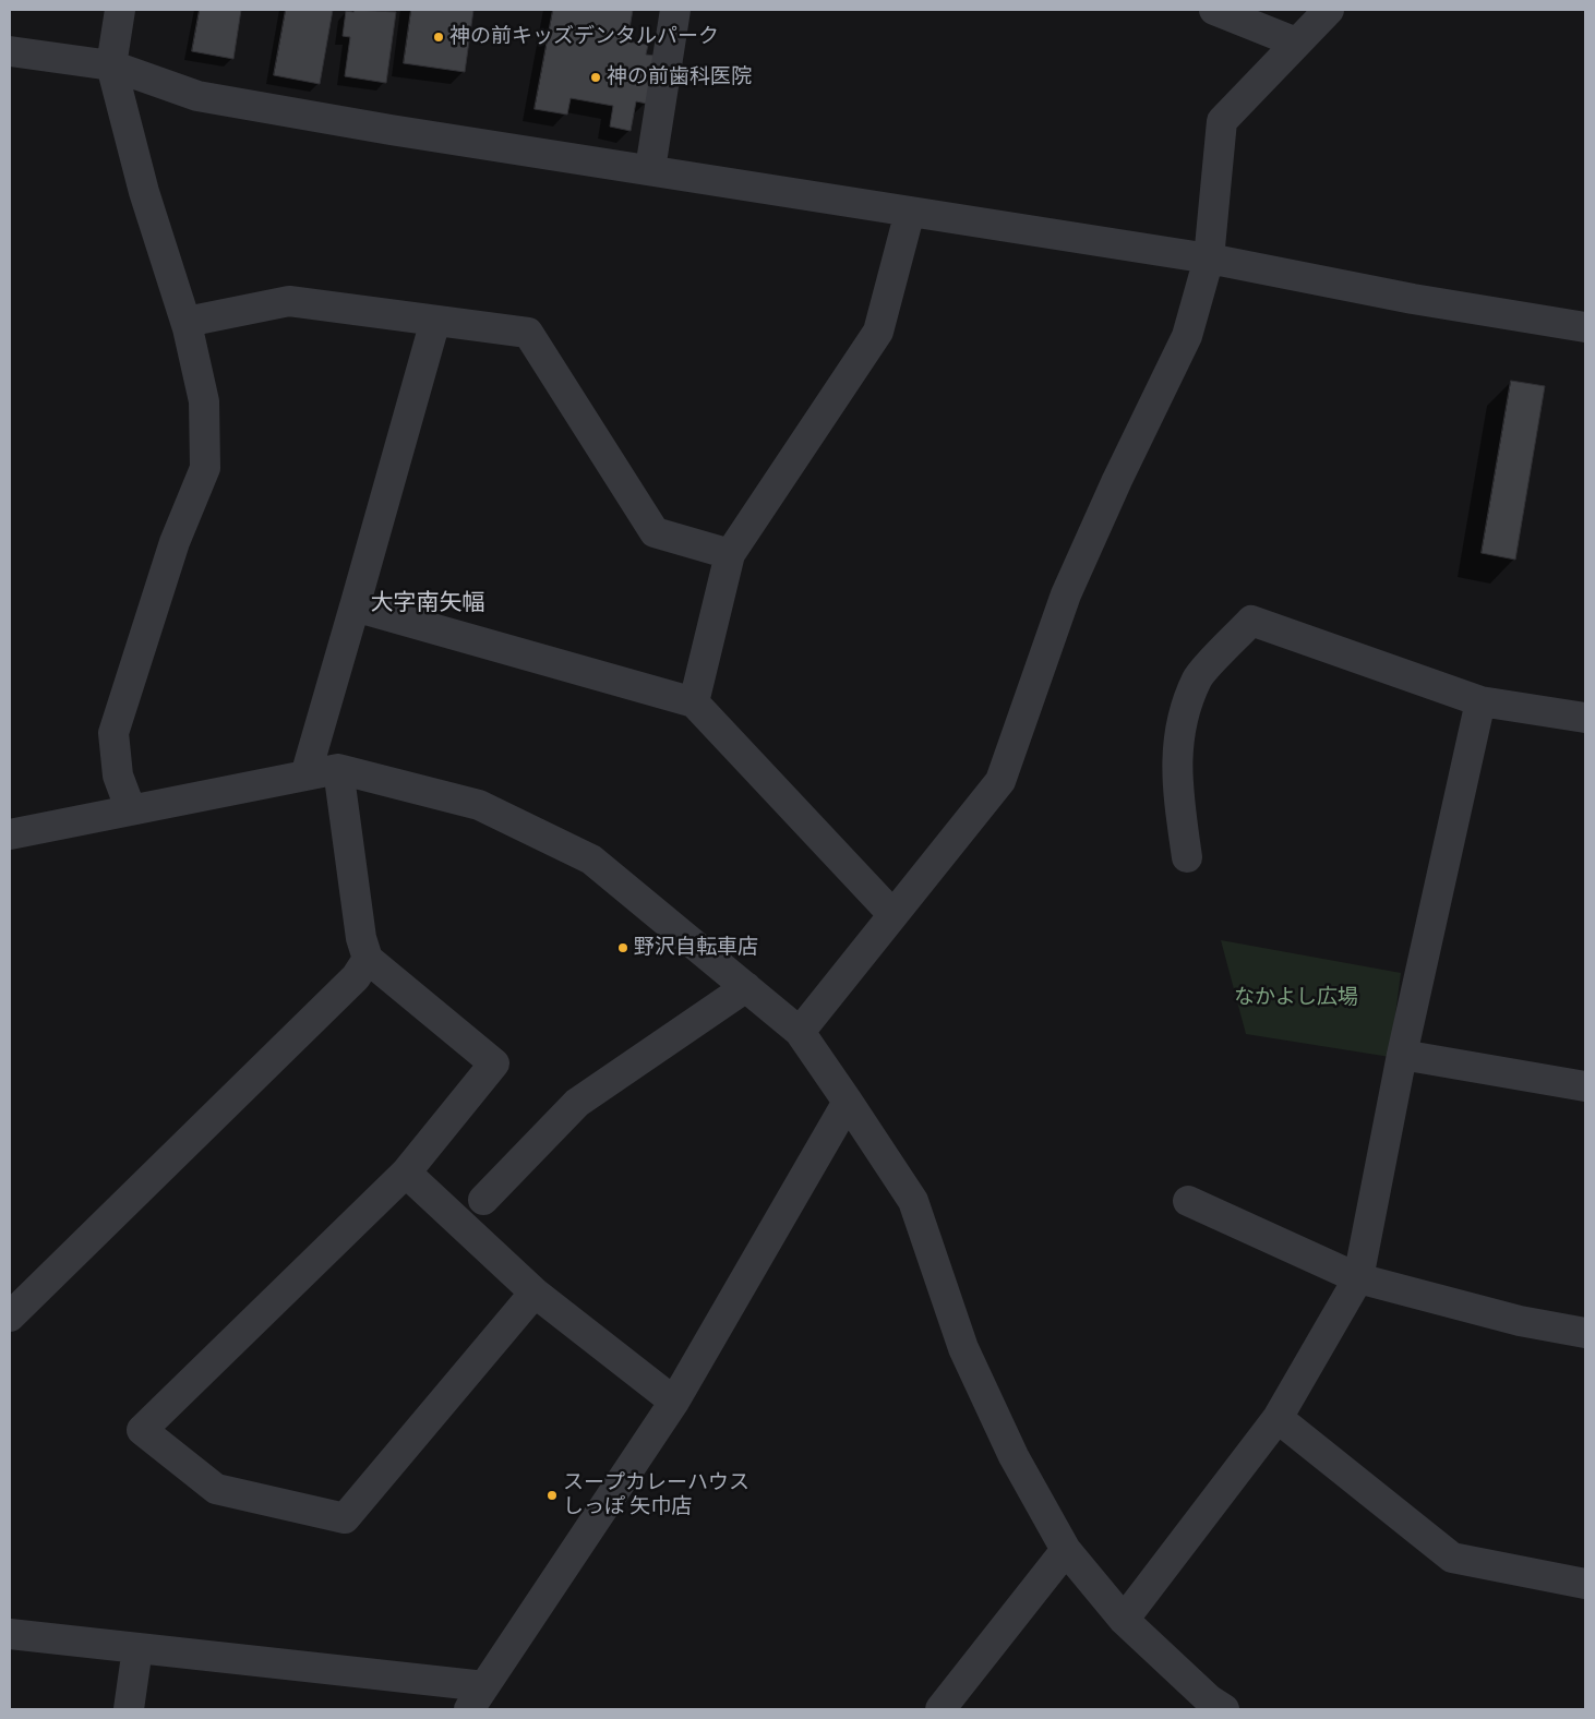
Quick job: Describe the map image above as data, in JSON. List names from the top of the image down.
{
  "districts": ["大字南矢幅"],
  "parks": ["なかよし広場"],
  "places": [
    "神の前キッズデンタルパーク",
    "神の前歯科医院",
    "野沢自転車店",
    "スープカレーハウス しっぽ 矢巾店"
  ]
}
